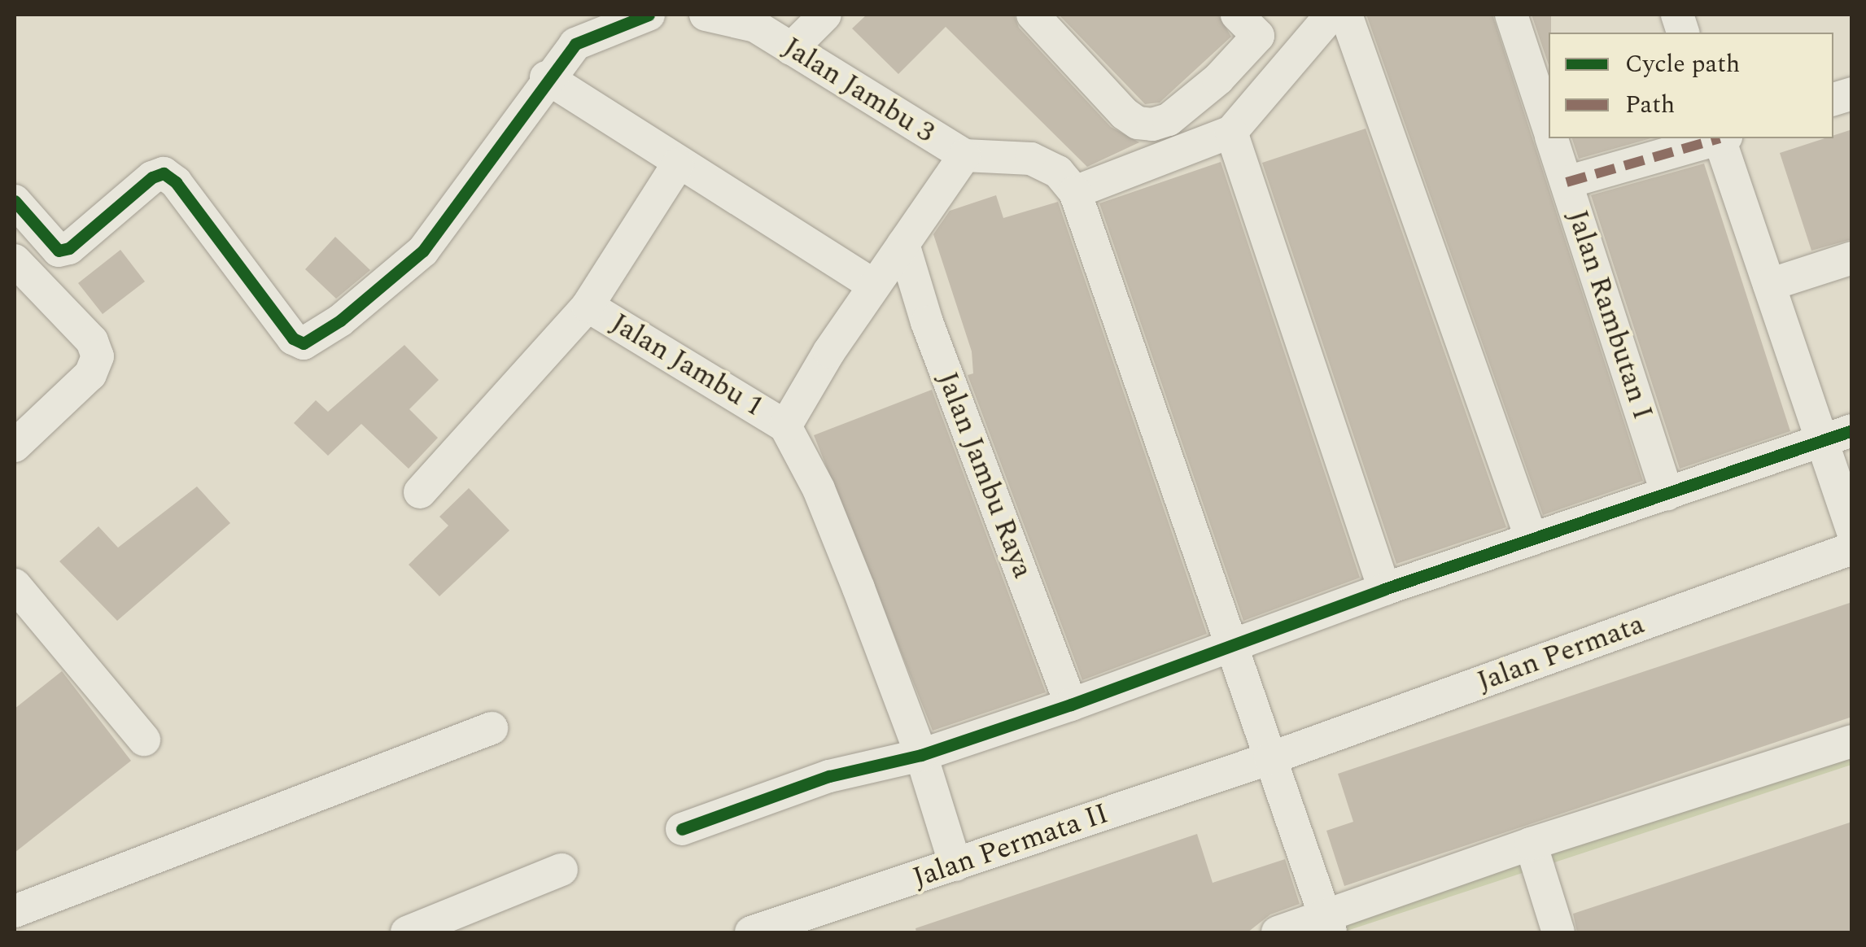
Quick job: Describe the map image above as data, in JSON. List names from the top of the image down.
{
  "streets": {
    "street": [
      "Jalan Jambu 3",
      "Jalan Rambutan I",
      "Jalan Jambu 1",
      "Jalan Jambu Raya",
      "Jalan Permata",
      "Jalan Permata II"
    ]
  },
  "crossings": [
    ["Jalan Permata", "Jalan Permata II"]
  ],
  "legend": ["Cycle path", "Path"]
}
